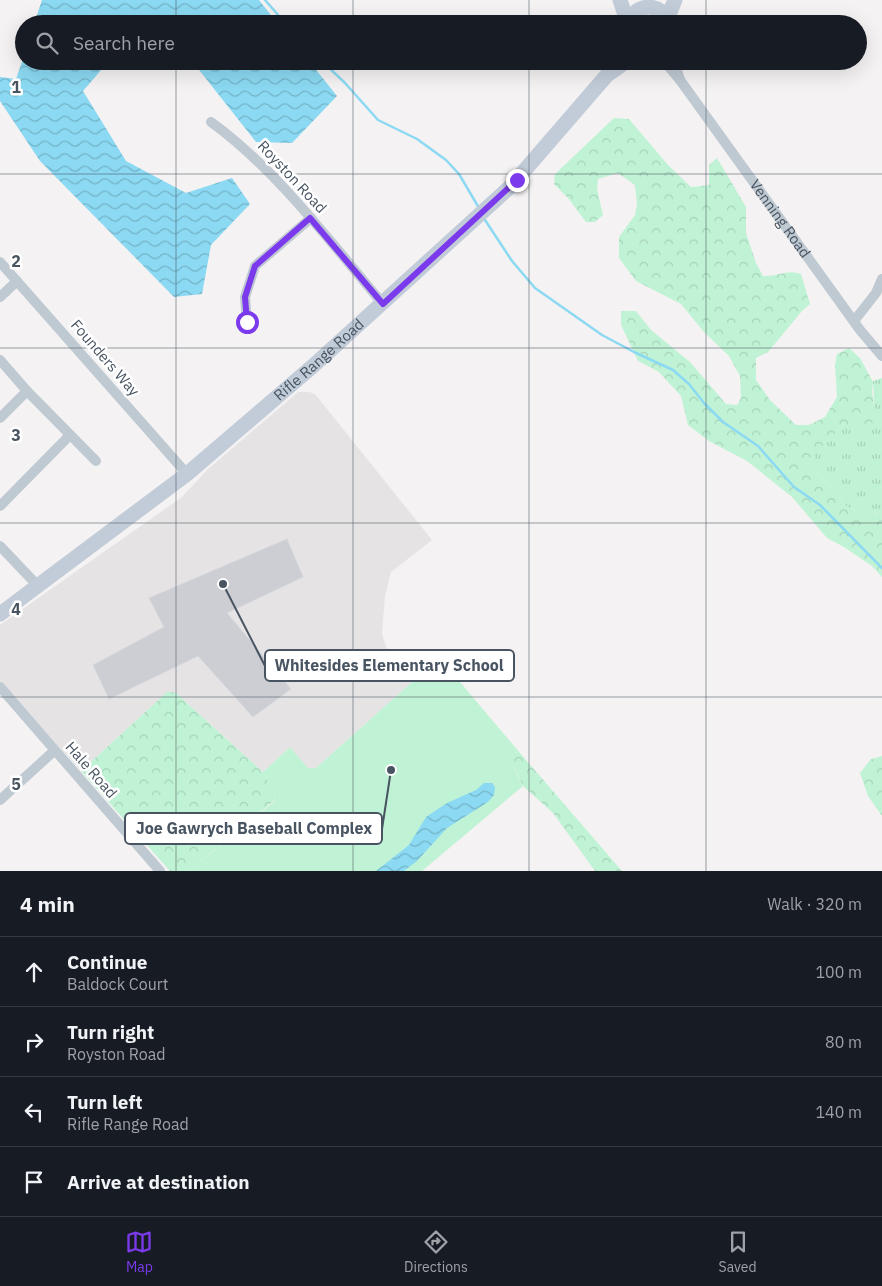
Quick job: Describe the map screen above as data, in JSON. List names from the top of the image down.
{
  "streets": {
    "main road": ["Rifle Range Road"],
    "street": [
      "Royston Road",
      "Venning Road",
      "Founders Way",
      "Hale Road"
    ]
  },
  "crossings": [
    ["Royston Road", "Rifle Range Road"],
    ["Founders Way", "Rifle Range Road"]
  ],
  "places": ["Whitesides Elementary School", "Joe Gawrych Baseball Complex"],
  "page": {
    "search": "Search here",
    "heading": ["4 min", "Walk · 320 m"],
    "list": [
      ["Continue", "Baldock Court", "100 m"],
      ["Turn right", "Royston Road", "80 m"],
      ["Turn left", "Rifle Range Road", "140 m"],
      "Arrive at destination"
    ],
    "nav": ["Map", "Directions", "Saved"]
  },
  "grid": {
    "rows": [
      "1",
      "2",
      "3",
      "4",
      "5"
    ]
  }
}
